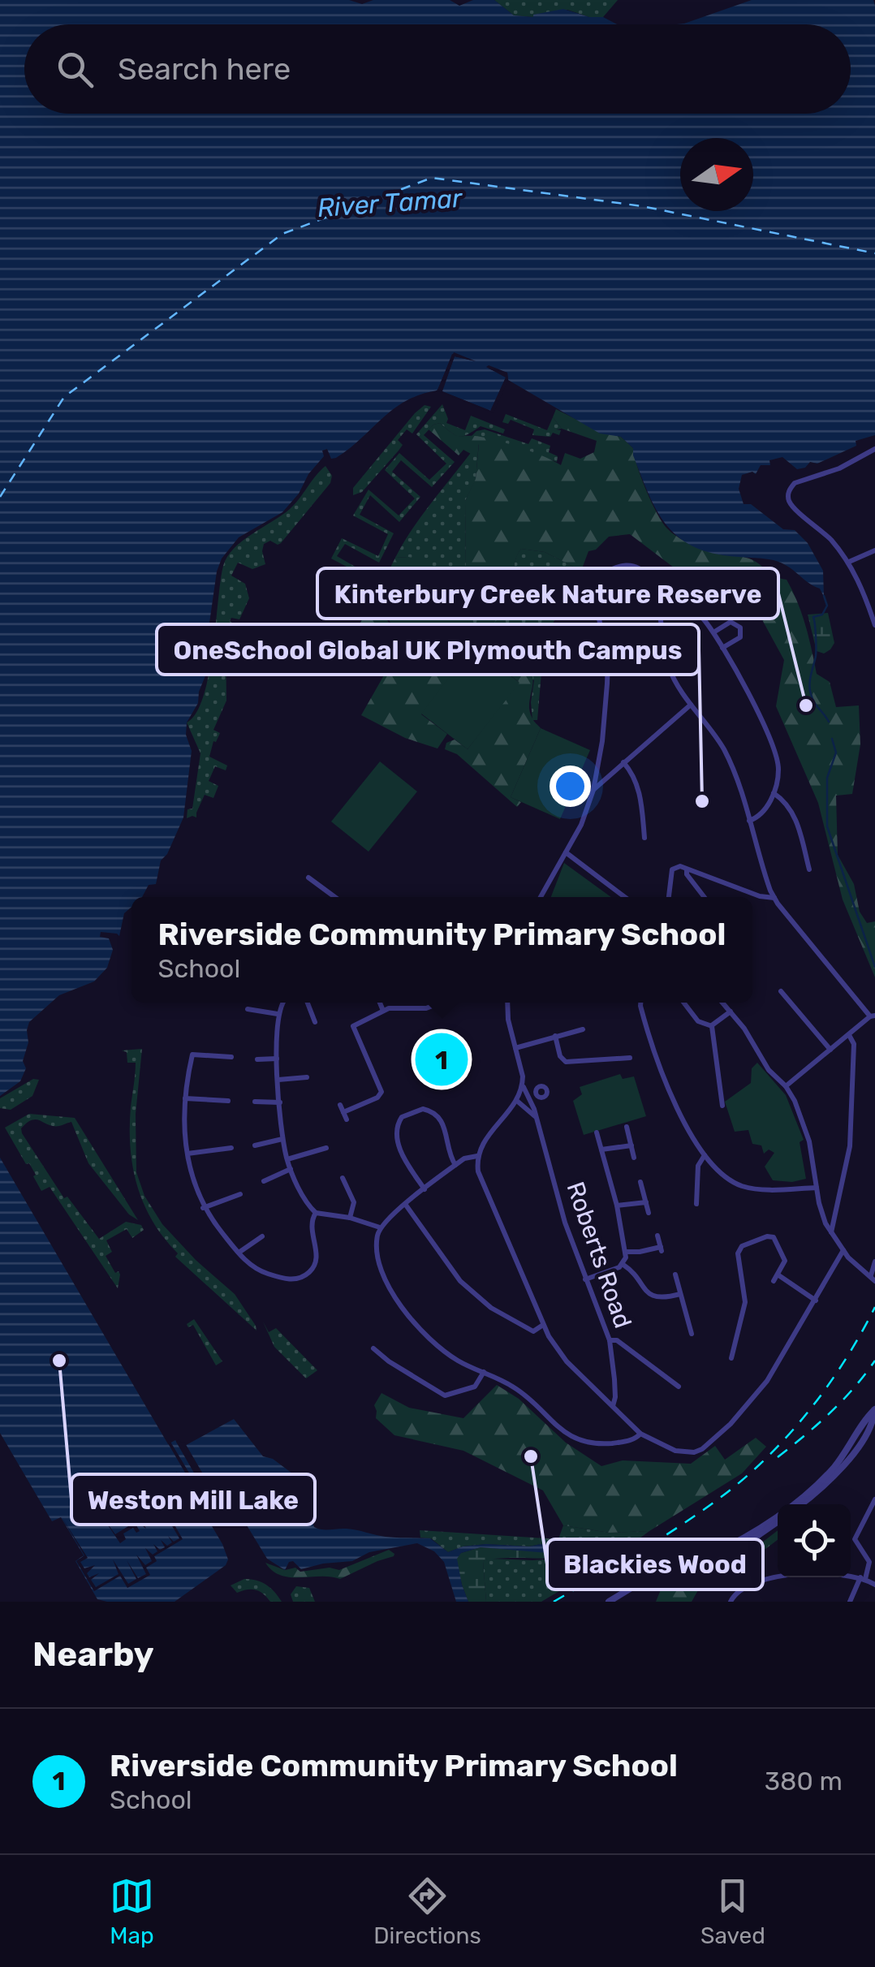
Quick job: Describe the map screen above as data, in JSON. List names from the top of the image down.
{
  "streets": {
    "street": ["Roberts Road"]
  },
  "water": ["River Tamar"],
  "places": [
    "Kinterbury Creek Nature Reserve",
    "OneSchool Global UK Plymouth Campus",
    "Weston Mill Lake",
    "Blackies Wood"
  ],
  "north": "right",
  "page": {
    "search": "Search here",
    "popup": ["Riverside Community Primary School", "School"],
    "pins": "1",
    "heading": "Nearby",
    "list": [
      {
        "mark": "1",
        "name": "Riverside Community Primary School",
        "note": "School",
        "value": "380 m"
      }
    ],
    "nav": ["Map", "Directions", "Saved"]
  }
}
